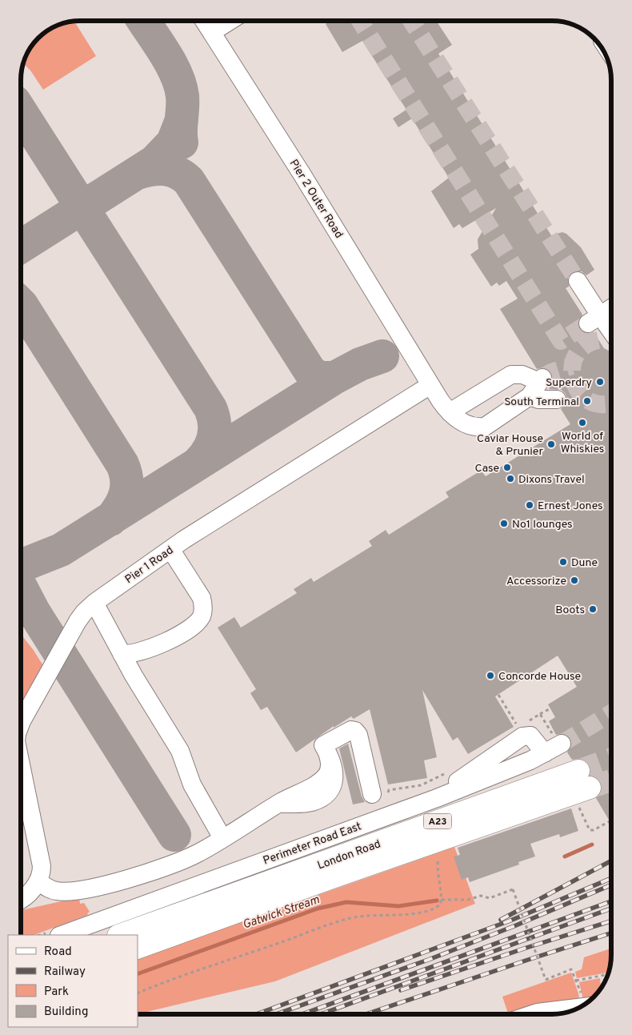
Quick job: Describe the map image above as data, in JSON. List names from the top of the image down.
{
  "streets": {
    "main road": ["A23", "London Road"],
    "street": ["Pier 2 Outer Road", "Pier 1 Road", "Perimeter Road East"]
  },
  "crossings": [
    ["Pier 2 Outer Road", "Pier 1 Road"]
  ],
  "water": ["Gatwick Stream"],
  "places": [
    "Superdry",
    "South Terminal",
    "World of Whiskies",
    "Caviar House & Prunier",
    "Case",
    "Dixons Travel",
    "Ernest Jones",
    "No1 lounges",
    "Dune",
    "Accessorize",
    "Boots",
    "Concorde House"
  ],
  "legend": [
    "Road",
    "Railway",
    "Park",
    "Building"
  ]
}
